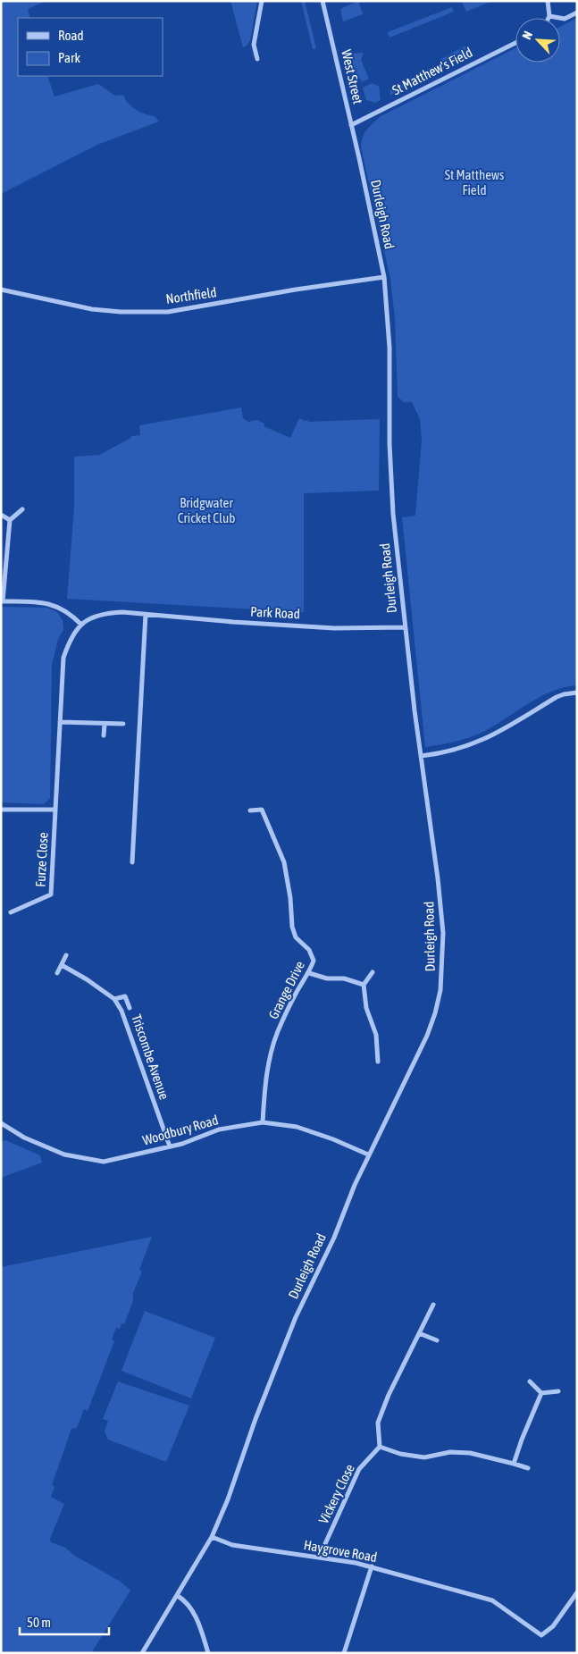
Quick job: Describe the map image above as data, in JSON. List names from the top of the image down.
{
  "streets": {
    "street": [
      "St Matthew's Field",
      "West Street",
      "Durleigh Road",
      "Northfield",
      "Park Road",
      "Furze Close",
      "Grange Drive",
      "Triscombe Avenue",
      "Woodbury Road",
      "Vickery Close",
      "Haygrove Road"
    ]
  },
  "crossings": [
    ["St Matthew's Field", "West Street"],
    ["West Street", "Durleigh Road"],
    ["Durleigh Road", "Northfield"],
    ["Durleigh Road", "Park Road"],
    ["Durleigh Road", "Woodbury Road"],
    ["Durleigh Road", "Haygrove Road"],
    ["Park Road", "Furze Close"],
    ["Grange Drive", "Woodbury Road"],
    ["Triscombe Avenue", "Woodbury Road"],
    ["Vickery Close", "Haygrove Road"]
  ],
  "parks": ["St Matthews Field", "Bridgwater Cricket Club"],
  "legend": ["Road", "Park"],
  "scale_bar": "50 m",
  "north": "top left"
}
